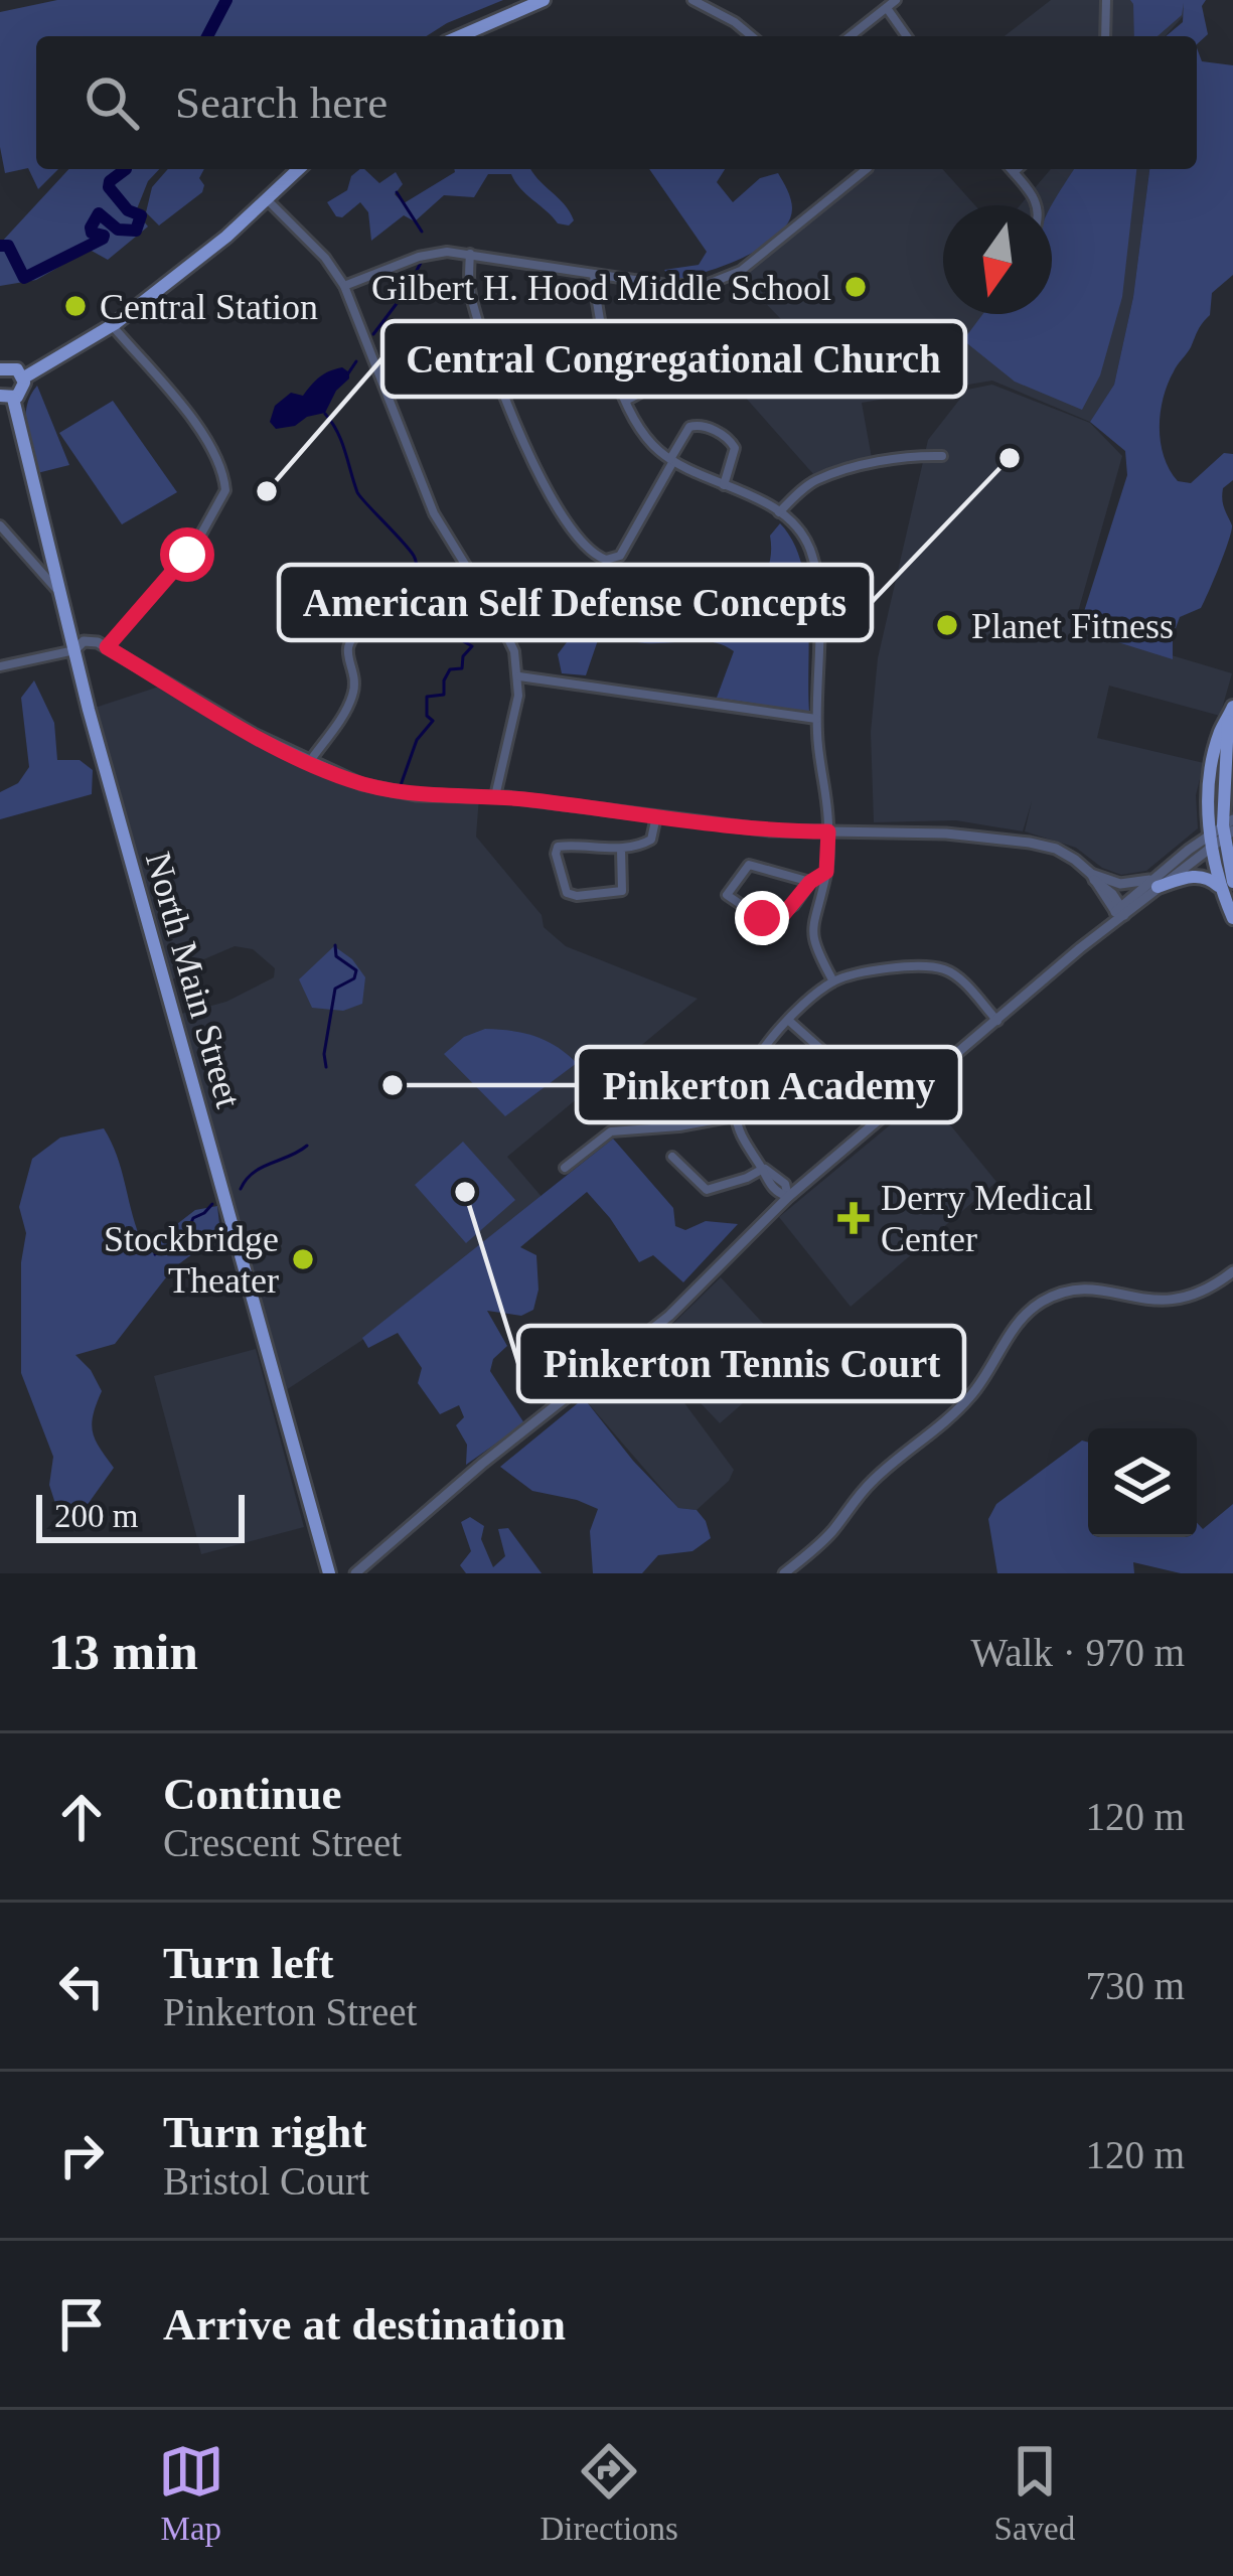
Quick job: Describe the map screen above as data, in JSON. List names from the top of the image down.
{
  "streets": {
    "main road": ["North Main Street"]
  },
  "places": {
    "other": [
      "Gilbert H. Hood Middle School",
      "Central Station",
      "American Self Defense Concepts",
      "Central Congregational Church",
      "Planet Fitness",
      "Pinkerton Academy",
      "Pinkerton Tennis Court",
      "Stockbridge Theater"
    ],
    "health": ["Derry Medical Center"]
  },
  "scale_bar": "200 m",
  "north": "bottom",
  "page": {
    "search": "Search here",
    "scale": "200 m",
    "heading": ["13 min", "Walk · 970 m"],
    "list": [
      ["Continue", "Crescent Street", "120 m"],
      ["Turn left", "Pinkerton Street", "730 m"],
      ["Turn right", "Bristol Court", "120 m"],
      "Arrive at destination"
    ],
    "nav": ["Map", "Directions", "Saved"]
  }
}
